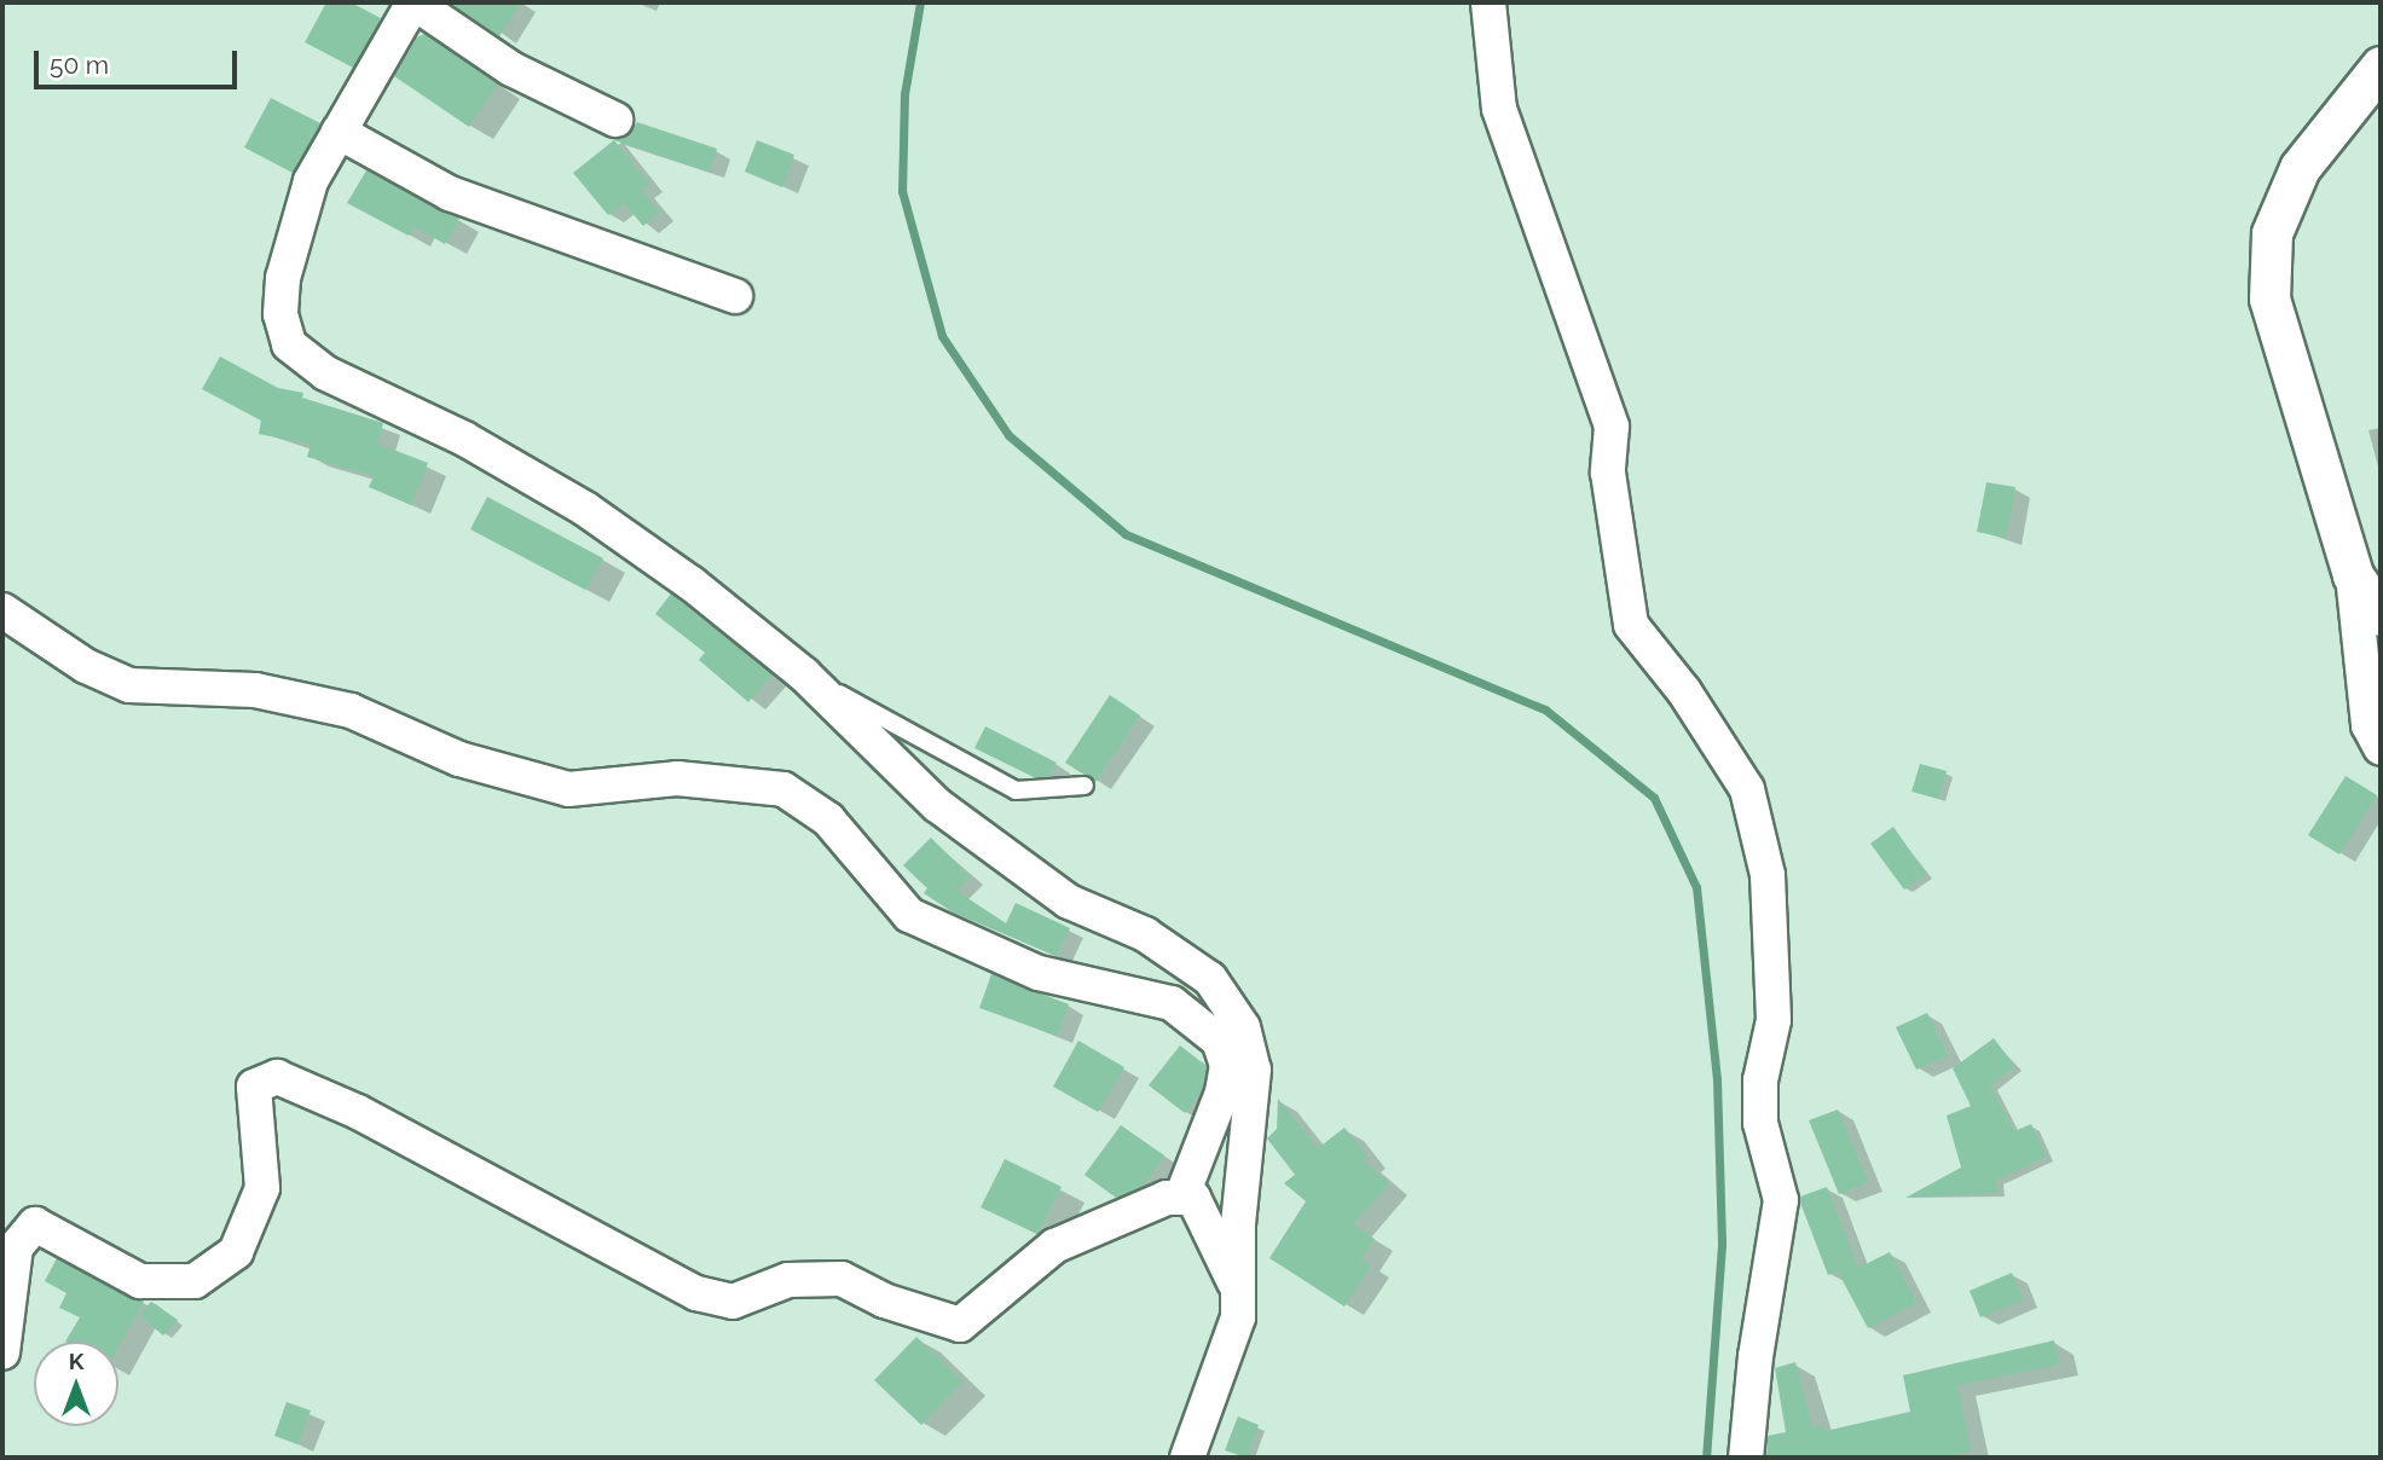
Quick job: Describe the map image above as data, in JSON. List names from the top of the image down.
{
  "scale_bar": "50 m",
  "north": "top"
}
